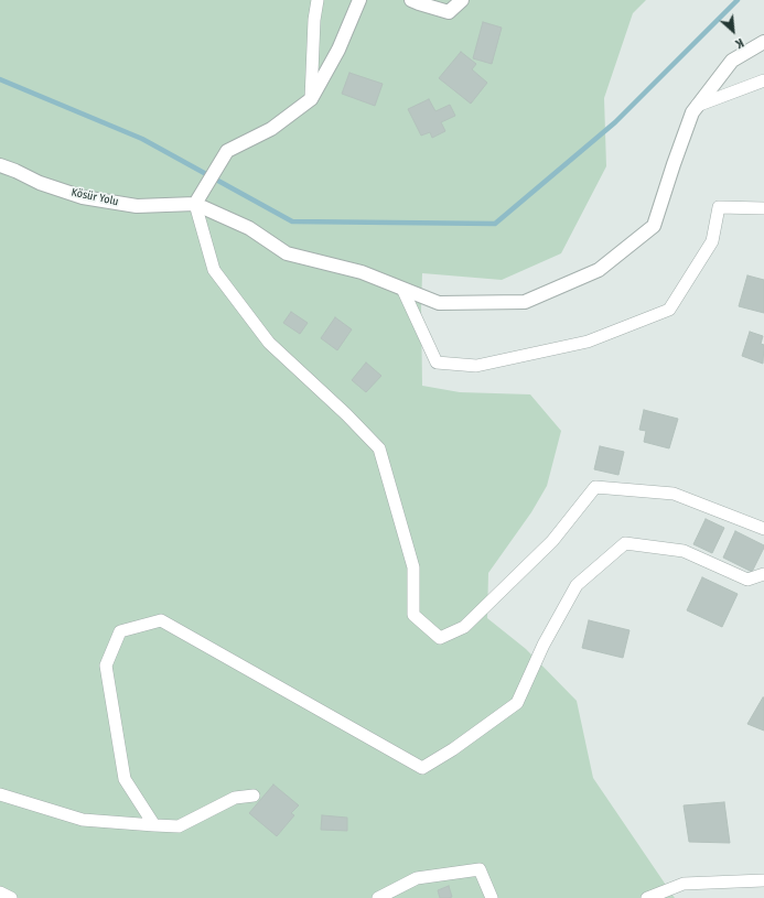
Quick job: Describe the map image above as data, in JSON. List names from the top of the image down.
{
  "streets": {
    "street": ["Kösür Yolu"]
  },
  "north": "bottom right"
}
